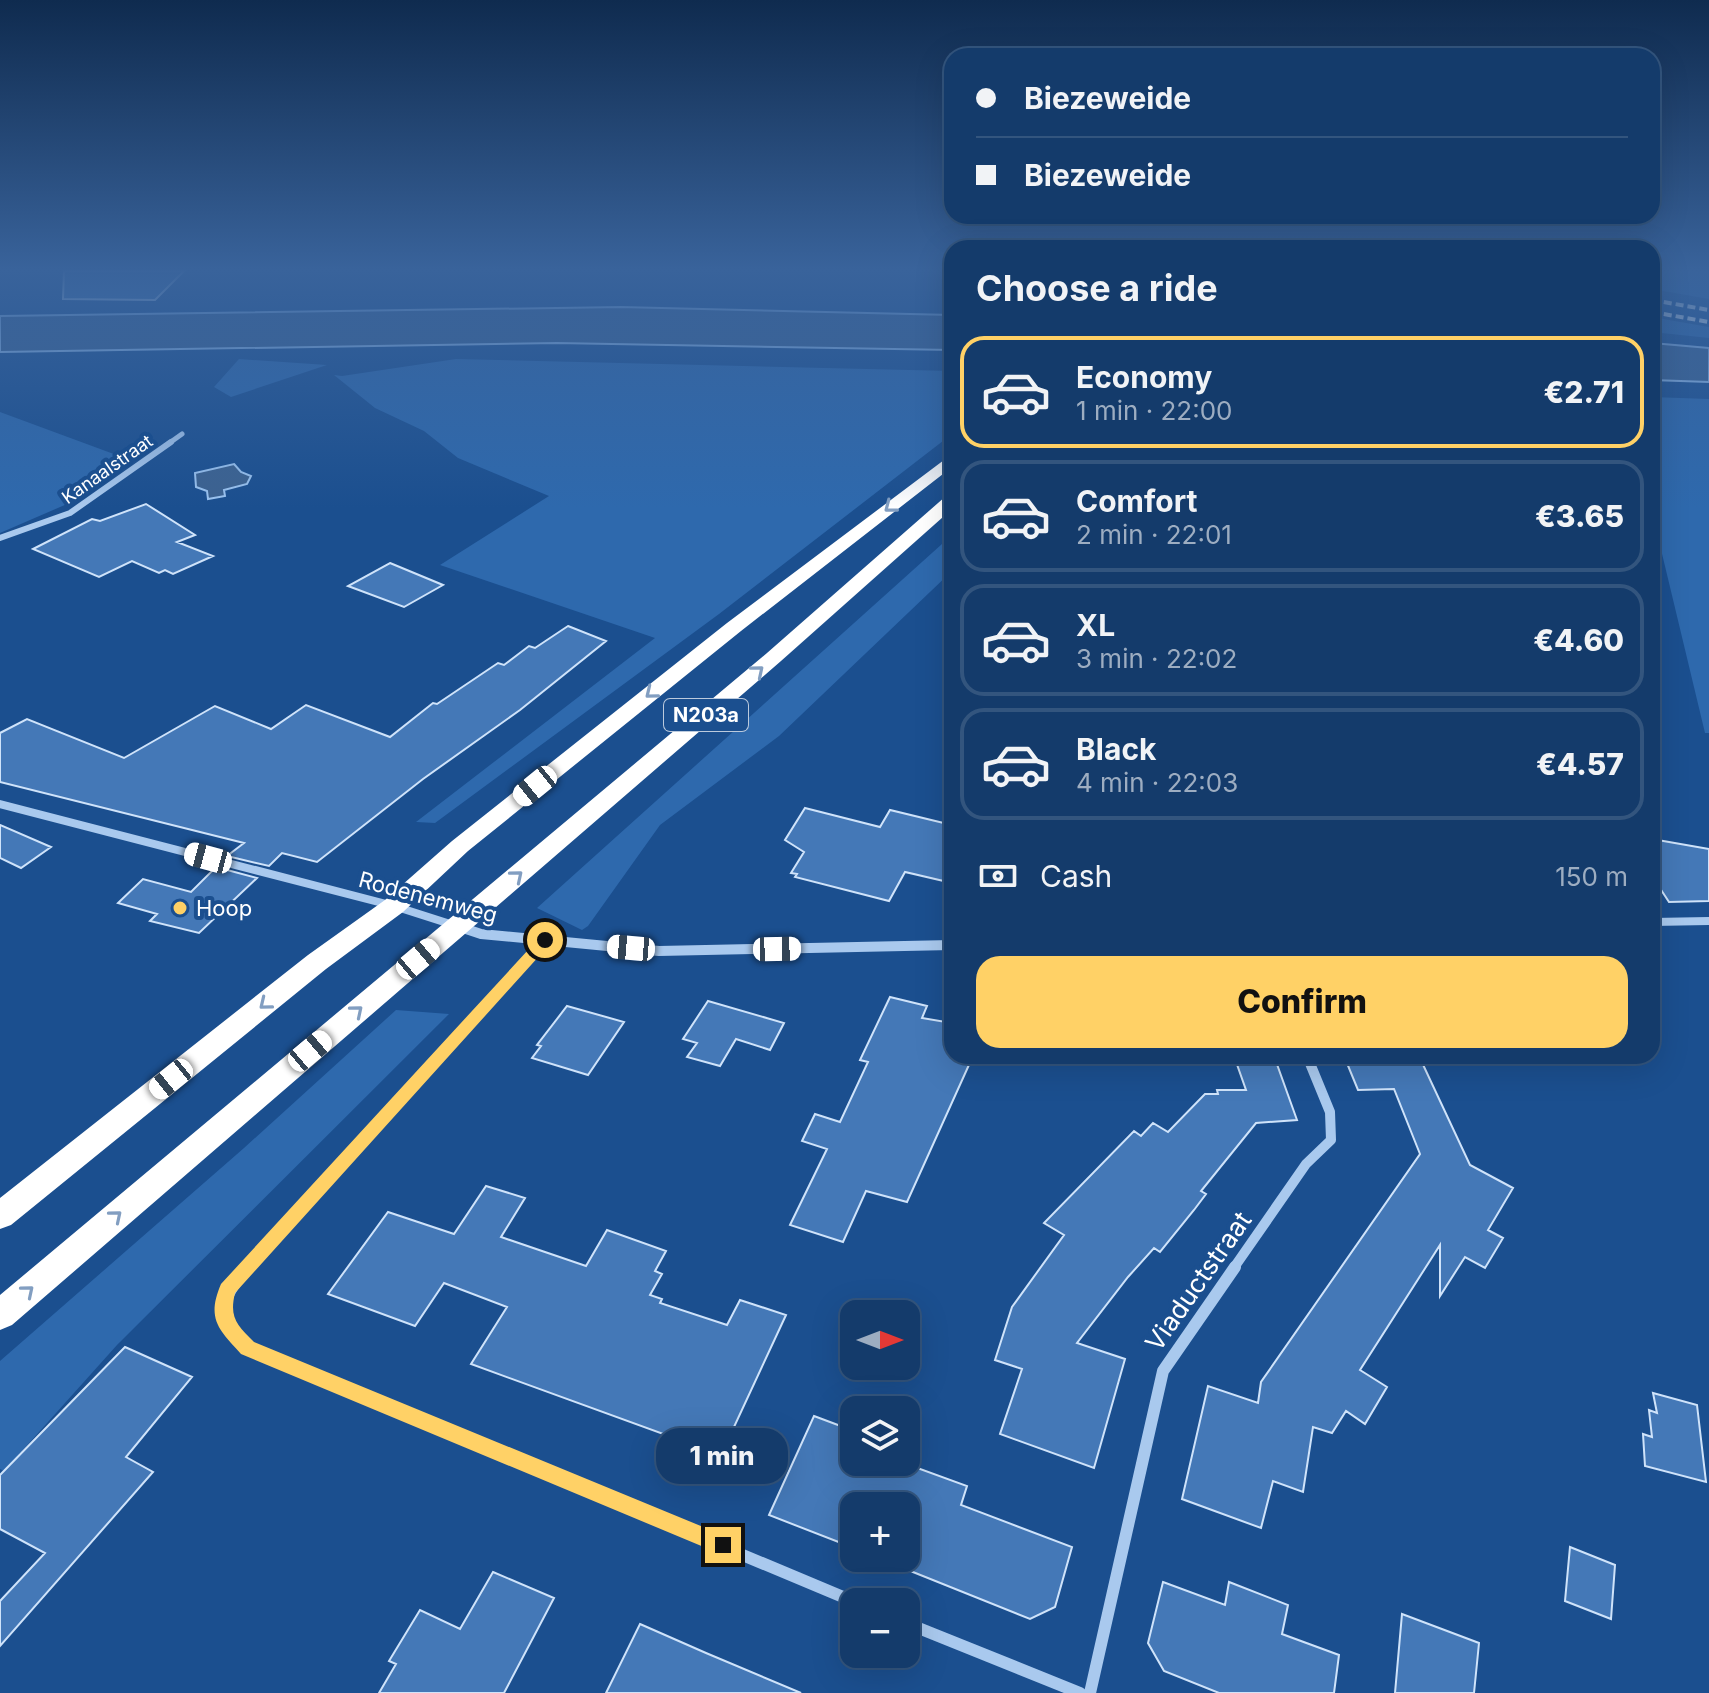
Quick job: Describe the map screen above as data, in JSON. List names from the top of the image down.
{
  "streets": {
    "highway": ["N203a"],
    "street": ["Kanaalstraat", "Rodenemweg", "Viaductstraat"]
  },
  "crossings": [
    ["N203a", "Rodenemweg"]
  ],
  "places": ["Hoop"],
  "north": "right",
  "page": {
    "banner": ["Biezeweide", "Biezeweide"],
    "heading": "Choose a ride",
    "list": [
      {
        "name": "Economy",
        "note": "1 min · 22:00",
        "value": "€2.71"
      },
      {
        "name": "Comfort",
        "note": "2 min · 22:01",
        "value": "€3.65"
      },
      {
        "name": "XL",
        "note": "3 min · 22:02",
        "value": "€4.60"
      },
      {
        "name": "Black",
        "note": "4 min · 22:03",
        "value": "€4.57"
      }
    ],
    "pay": ["Cash", "150 m"],
    "buttons": "Confirm",
    "map_buttons": ["+", "−"],
    "bubble": "1 min"
  }
}
